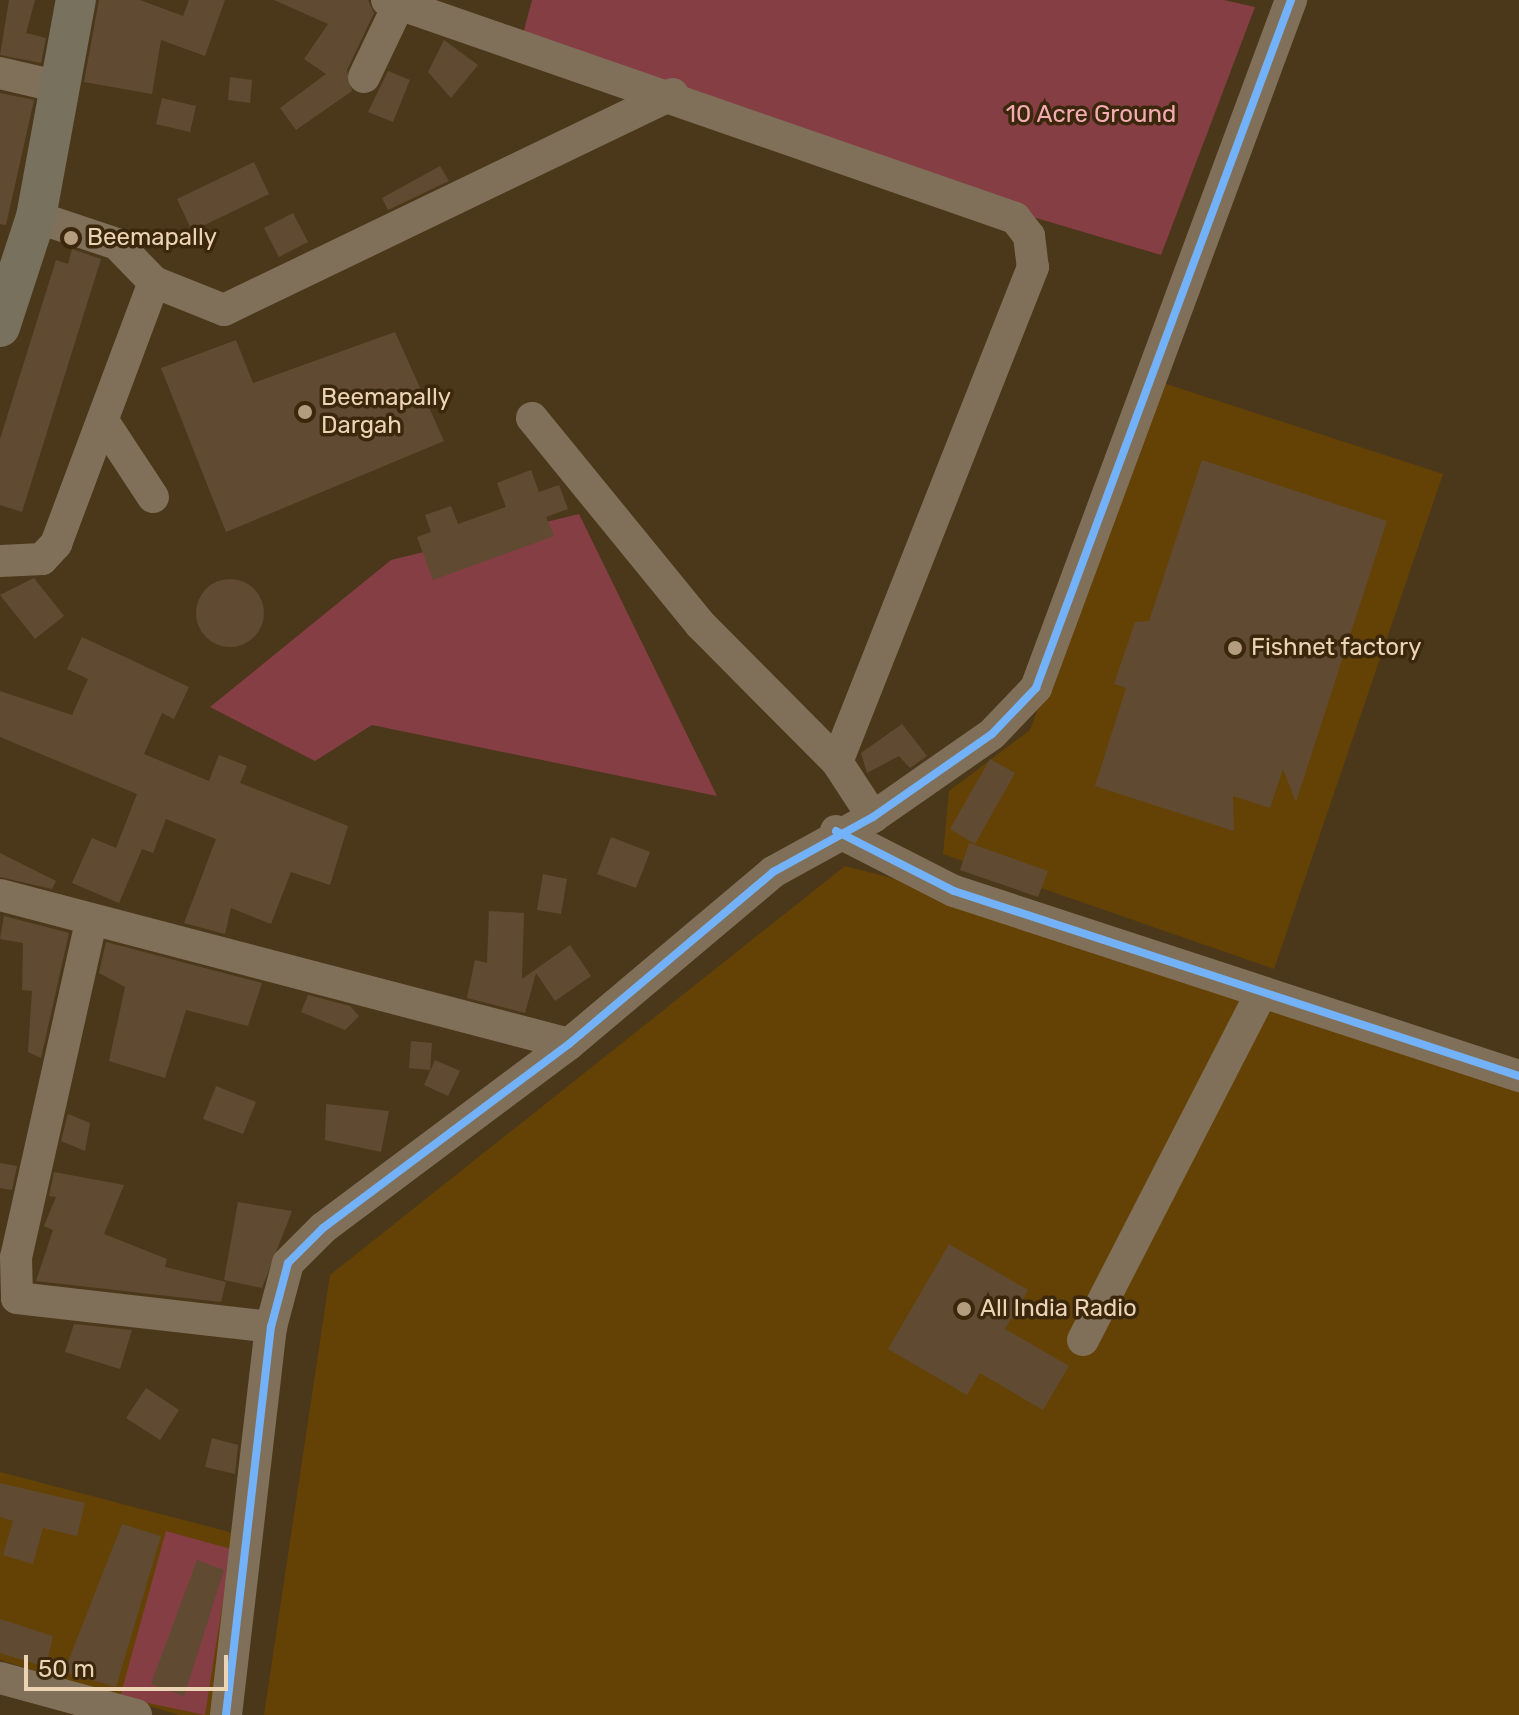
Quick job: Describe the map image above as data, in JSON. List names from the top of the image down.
{
  "parks": ["10 Acre Ground"],
  "places": [
    "Beemapally",
    "Beemapally Dargah",
    "Fishnet factory",
    "All India Radio"
  ],
  "scale_bar": "50 m"
}
